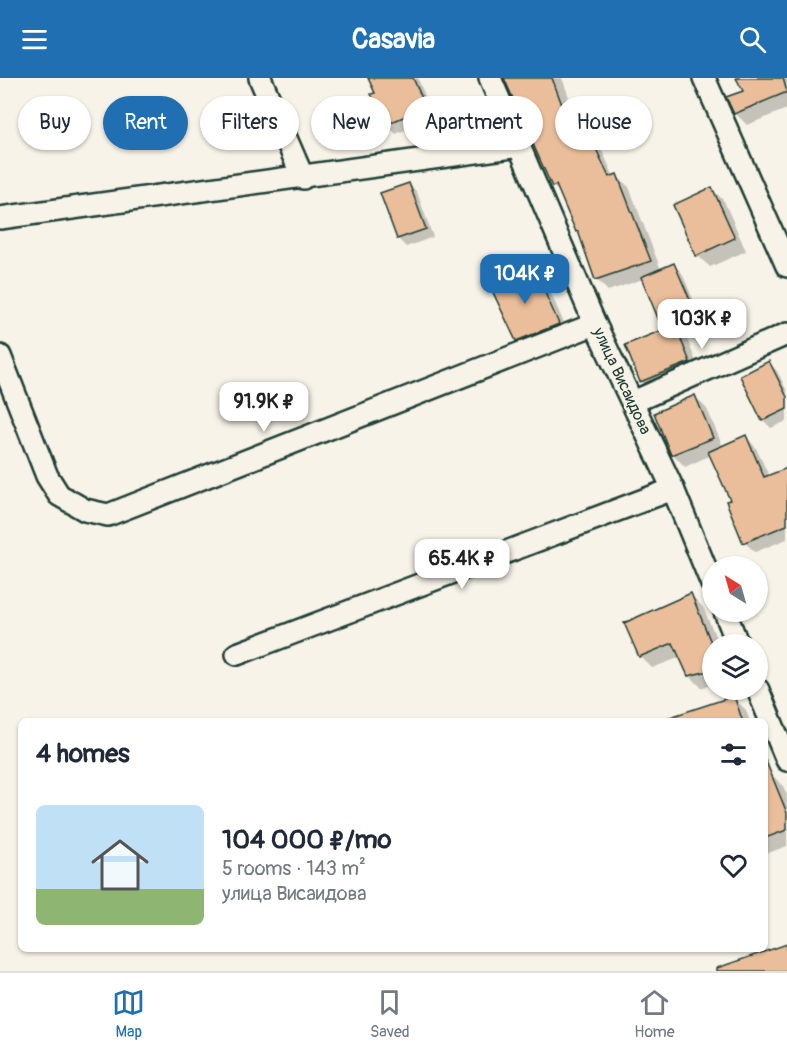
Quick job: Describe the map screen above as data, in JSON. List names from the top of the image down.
{
  "streets": {
    "street": ["улица Висаидова"]
  },
  "north": "top left",
  "page": {
    "header": "Casavia",
    "chip": [
      "Buy",
      "Rent",
      "Filters",
      "New",
      "Apartment",
      "House"
    ],
    "price": [
      "104K ₽",
      "103K ₽",
      "91.9K ₽",
      "65.4K ₽"
    ],
    "heading": "4 homes",
    "list": [
      {
        "name": "104 000 ₽/mo",
        "note": "5 rooms · 143 m² · улица Висаидова"
      }
    ],
    "tabs": ["Map", "Saved", "Home"]
  }
}
